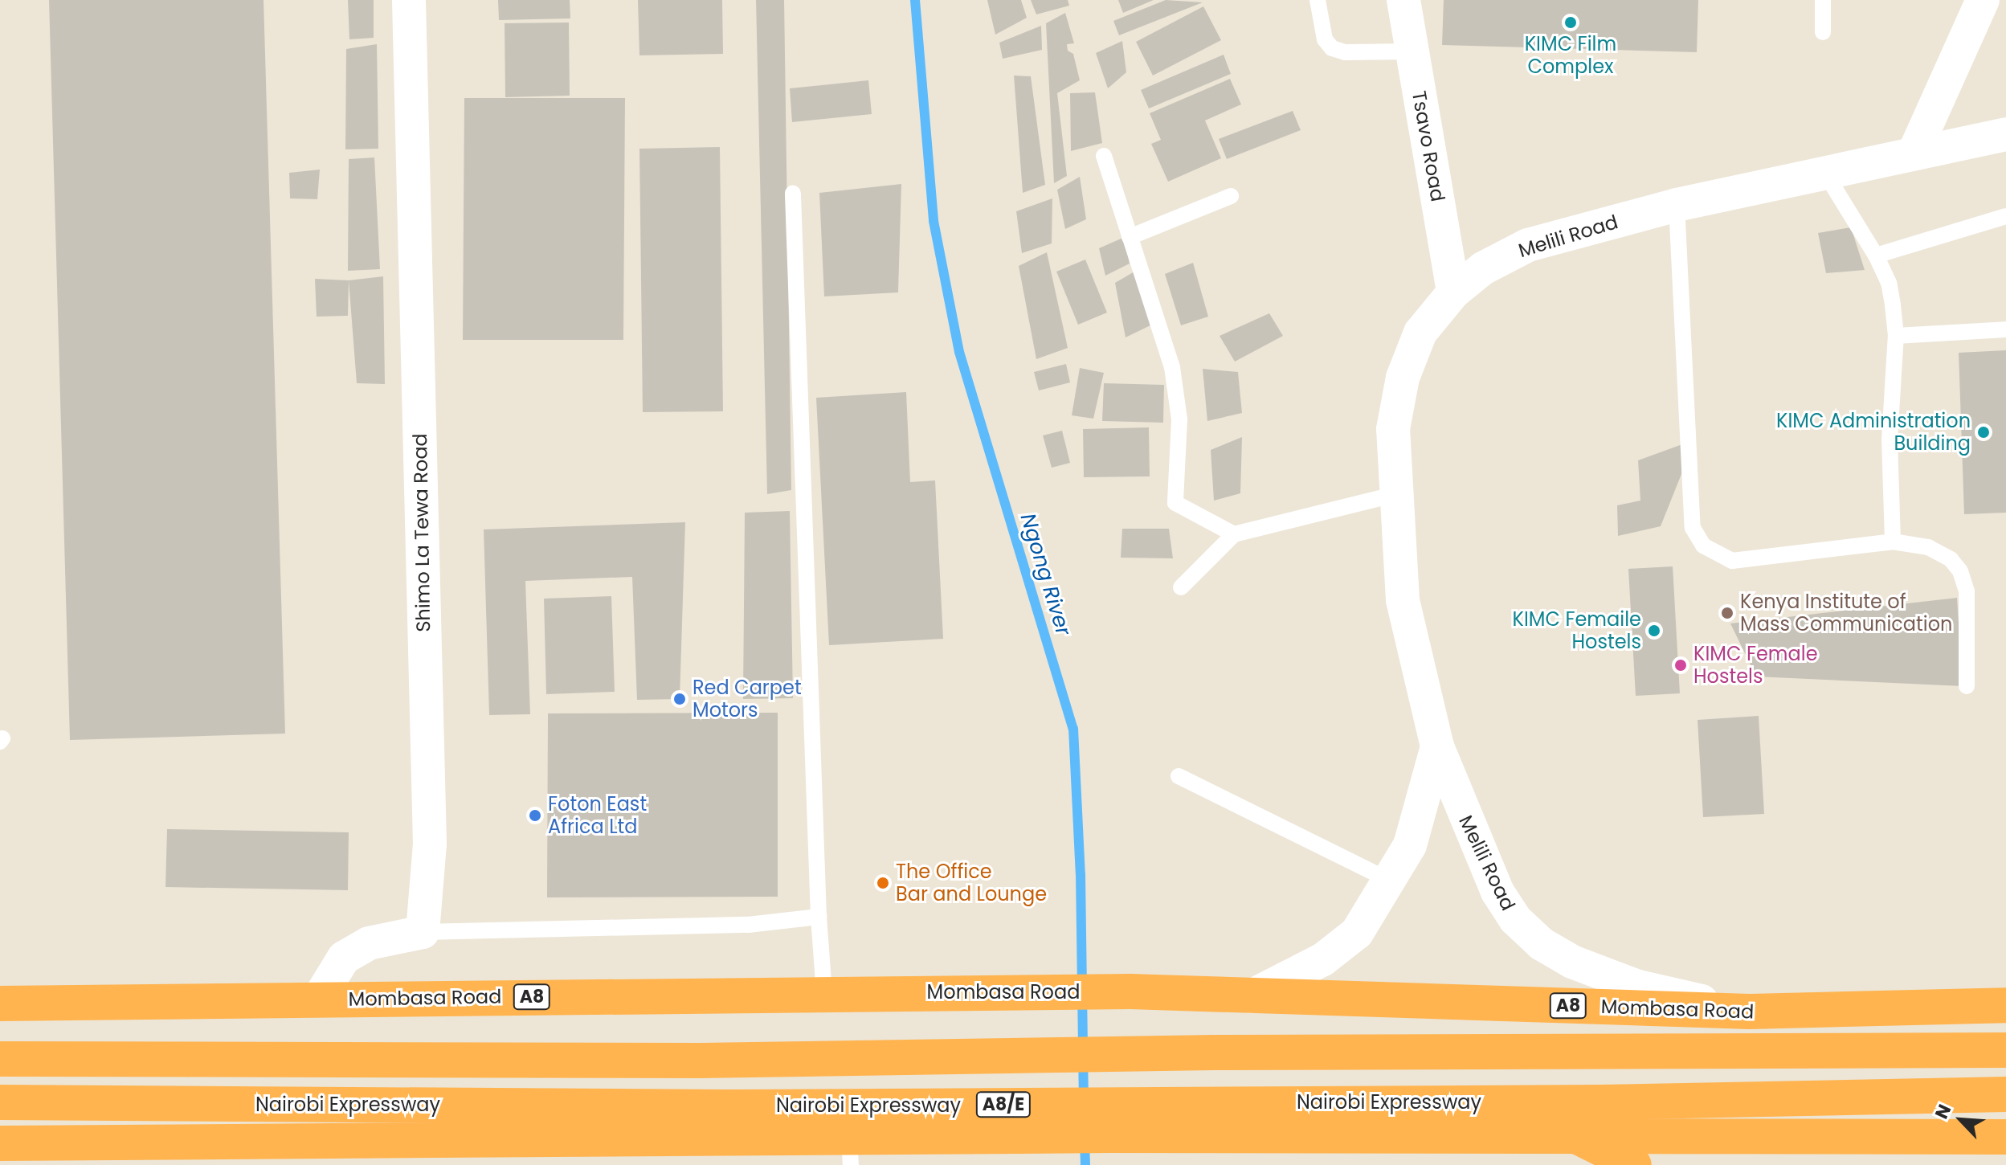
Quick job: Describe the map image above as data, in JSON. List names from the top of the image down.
{
  "streets": {
    "highway": [
      "Mombasa Road",
      "A8",
      "Nairobi Expressway",
      "A8/E"
    ],
    "street": ["Tsavo Road", "Melili Road", "Shimo La Tewa Road"]
  },
  "crossings": [
    ["Tsavo Road", "Melili Road"],
    ["Melili Road", "Mombasa Road"]
  ],
  "water": ["Ngong River"],
  "places": [
    "KIMC Film Complex",
    "KIMC Administration Building",
    "Kenya Institute of Mass Communication",
    "KIMC Femaile Hostels",
    "KIMC Female Hostels",
    "Red Carpet Motors",
    "Foton East Africa Ltd",
    "The Office Bar and Lounge"
  ],
  "north": "top left"
}
